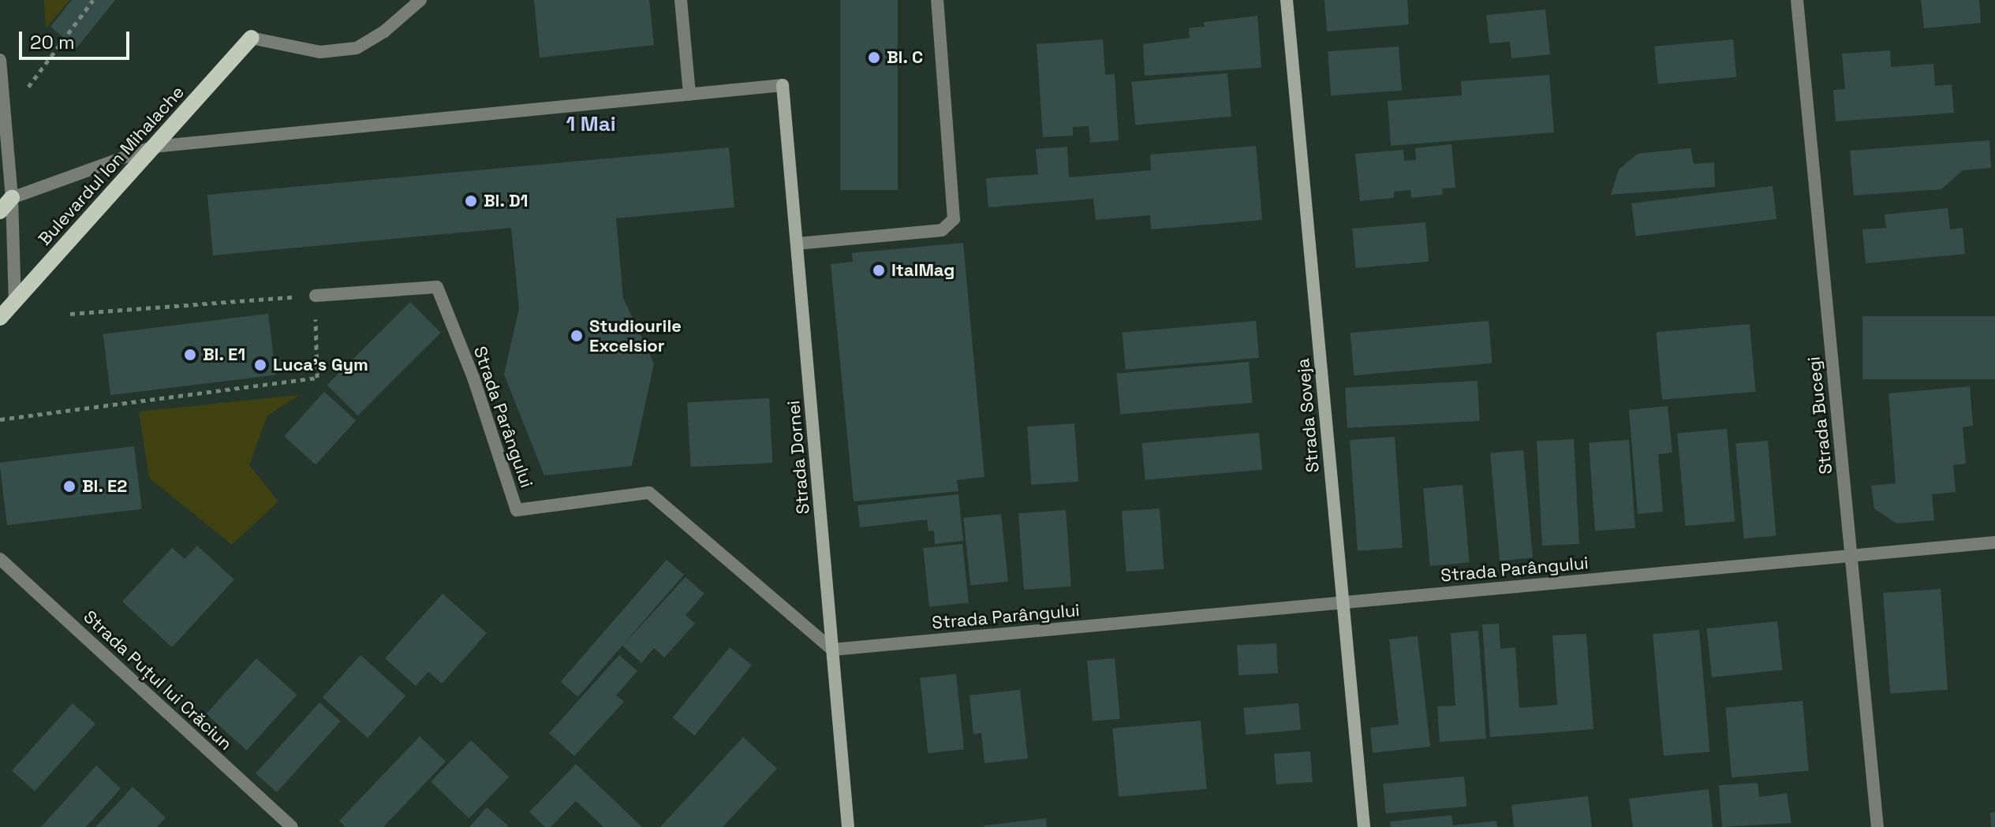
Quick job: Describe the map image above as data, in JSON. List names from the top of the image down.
{
  "streets": {
    "main road": ["Bulevardul Ion Mihalache"],
    "street": [
      "Strada Soveja",
      "Strada Bucegi",
      "Strada Parângului",
      "Strada Dornei",
      "Strada Puțul lui Crăciun"
    ]
  },
  "crossings": [
    ["Strada Soveja", "Strada Parângului"],
    ["Strada Bucegi", "Strada Parângului"],
    ["Strada Parângului", "Strada Dornei"]
  ],
  "districts": ["1 Mai"],
  "places": [
    "Bl. C",
    "Bl. D1",
    "ItalMag",
    "Studiourile Excelsior",
    "Bl. E1",
    "Luca's Gym",
    "Bl. E2"
  ],
  "scale_bar": "20 m"
}
